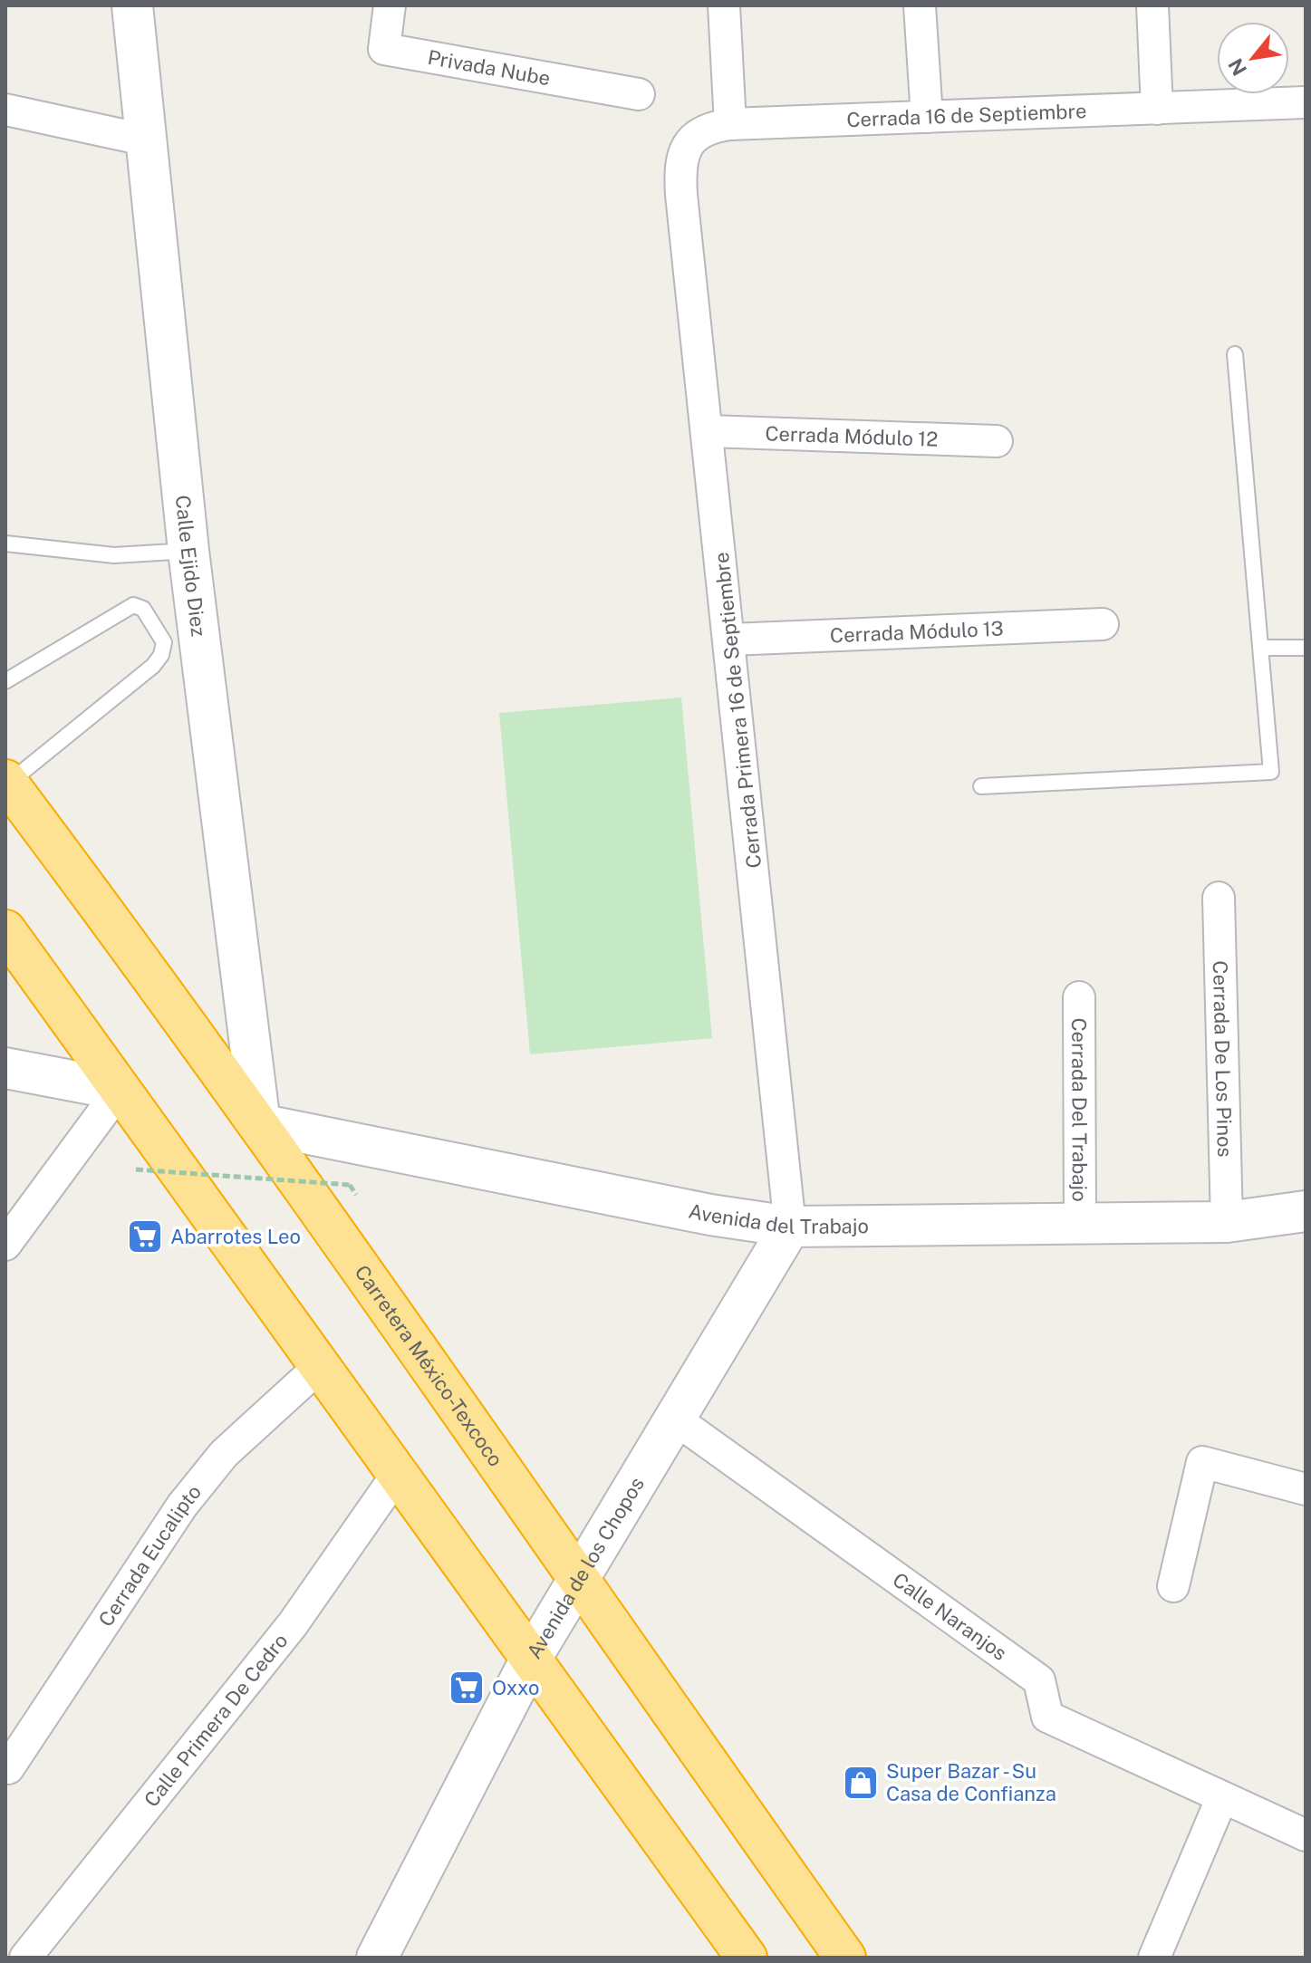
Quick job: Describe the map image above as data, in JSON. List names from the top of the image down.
{
  "streets": {
    "highway": ["Carretera México-Texcoco"],
    "main road": ["Calle Ejido Diez", "Avenida del Trabajo", "Avenida de los Chopos"],
    "street": [
      "Privada Nube",
      "Cerrada 16 de Septiembre",
      "Cerrada Módulo 12",
      "Cerrada Módulo 13",
      "Cerrada Primera 16 de Septiembre",
      "Cerrada De Los Pinos",
      "Cerrada Del Trabajo",
      "Cerrada Eucalipto",
      "Calle Naranjos",
      "Calle Primera De Cedro"
    ]
  },
  "crossings": [
    ["Cerrada 16 de Septiembre", "Cerrada Primera 16 de Septiembre"],
    ["Cerrada Módulo 12", "Cerrada Primera 16 de Septiembre"],
    ["Calle Ejido Diez", "Avenida del Trabajo"],
    ["Calle Ejido Diez", "Carretera México-Texcoco"],
    ["Cerrada Módulo 13", "Cerrada Primera 16 de Septiembre"],
    ["Cerrada Primera 16 de Septiembre", "Avenida del Trabajo"],
    ["Cerrada Primera 16 de Septiembre", "Avenida de los Chopos"],
    ["Cerrada De Los Pinos", "Avenida del Trabajo"],
    ["Cerrada Del Trabajo", "Avenida del Trabajo"],
    ["Avenida del Trabajo", "Carretera México-Texcoco"],
    ["Avenida del Trabajo", "Avenida de los Chopos"],
    ["Carretera México-Texcoco", "Avenida de los Chopos"],
    ["Avenida de los Chopos", "Calle Naranjos"]
  ],
  "places": {
    "supermarket": ["Abarrotes Leo", "Oxxo"],
    "shop": ["Super Bazar - Su Casa de Confianza"]
  },
  "north": "bottom left"
}
